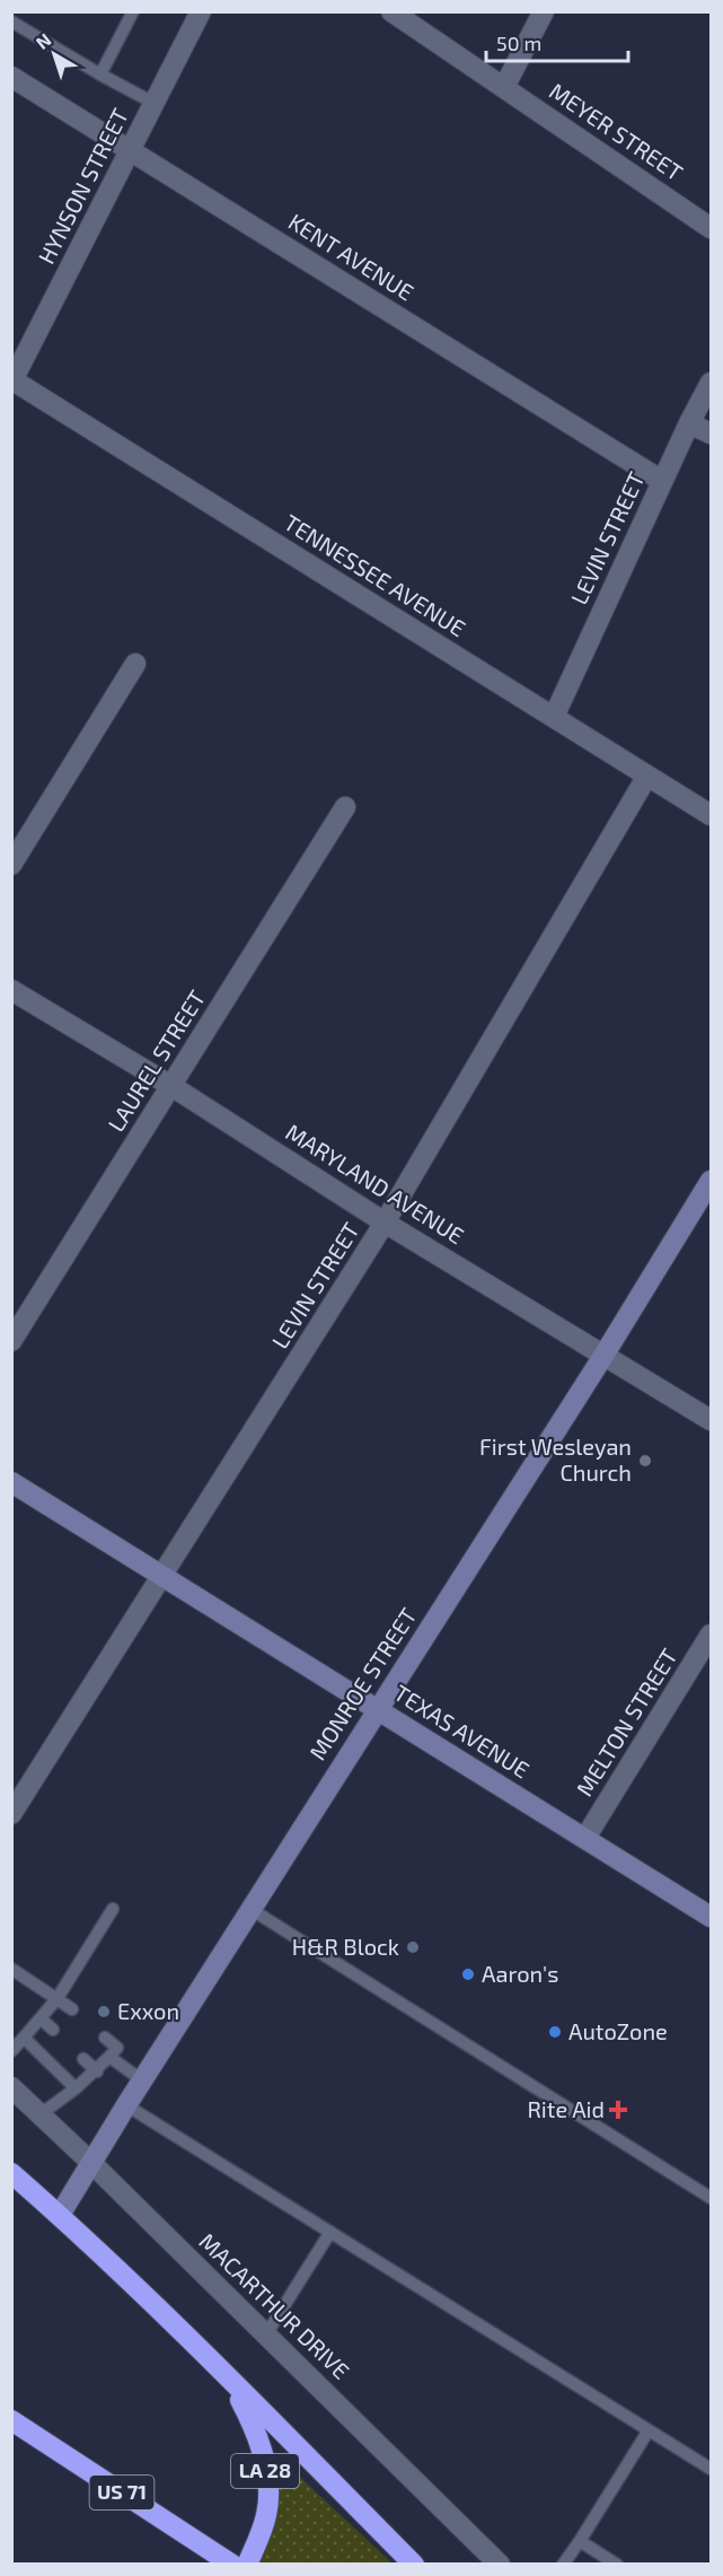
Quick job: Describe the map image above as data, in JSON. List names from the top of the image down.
{
  "streets": {
    "highway": ["LA 28", "US 71"],
    "main road": ["MONROE STREET", "TEXAS AVENUE"],
    "street": [
      "MEYER STREET",
      "HYNSON STREET",
      "KENT AVENUE",
      "LEVIN STREET",
      "TENNESSEE AVENUE",
      "LAUREL STREET",
      "MARYLAND AVENUE",
      "MELTON STREET",
      "MACARTHUR DRIVE"
    ]
  },
  "crossings": [
    ["HYNSON STREET", "KENT AVENUE"],
    ["HYNSON STREET", "TENNESSEE AVENUE"],
    ["KENT AVENUE", "LEVIN STREET"],
    ["LEVIN STREET", "TENNESSEE AVENUE"],
    ["LEVIN STREET", "MARYLAND AVENUE"],
    ["LEVIN STREET", "TEXAS AVENUE"],
    ["LAUREL STREET", "MARYLAND AVENUE"],
    ["MARYLAND AVENUE", "MONROE STREET"],
    ["MONROE STREET", "TEXAS AVENUE"],
    ["MONROE STREET", "MACARTHUR DRIVE"],
    ["MELTON STREET", "TEXAS AVENUE"]
  ],
  "places": {
    "other": [
      "First Wesleyan Church",
      "H&R Block",
      "Aaron's",
      "Exxon",
      "AutoZone"
    ],
    "health": ["Rite Aid"]
  },
  "scale_bar": "50 m",
  "north": "top left"
}
